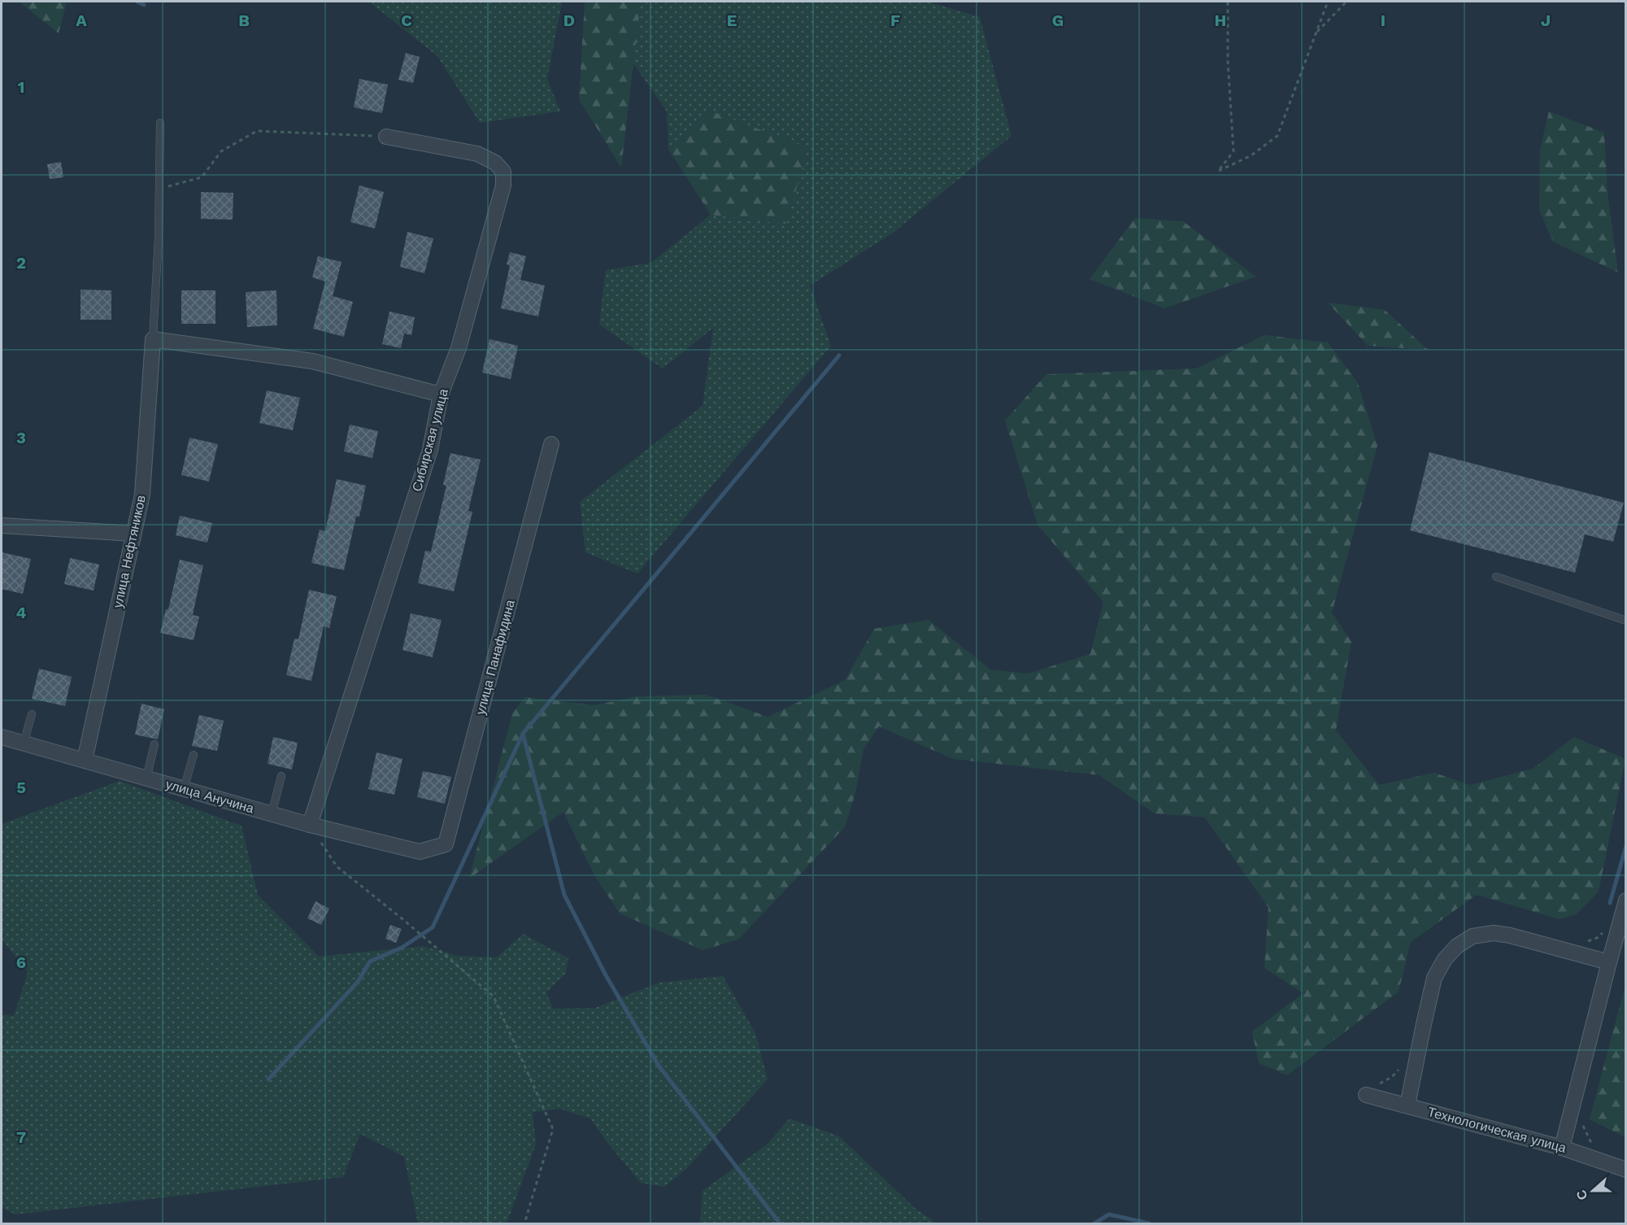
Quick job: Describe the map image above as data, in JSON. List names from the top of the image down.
{
  "streets": {
    "street": [
      "Сибирская улица",
      "улица Нефтяников",
      "улица Панафидина",
      "улица Анучина",
      "Технологическая улица"
    ]
  },
  "crossings": [
    ["Сибирская улица", "улица Анучина"],
    ["улица Нефтяников", "улица Анучина"],
    ["улица Панафидина", "улица Анучина"]
  ],
  "north": "left",
  "grid": {
    "columns": [
      "A",
      "B",
      "C",
      "D",
      "E",
      "F",
      "G",
      "H",
      "I",
      "J"
    ],
    "rows": [
      "1",
      "2",
      "3",
      "4",
      "5",
      "6",
      "7"
    ]
  }
}
